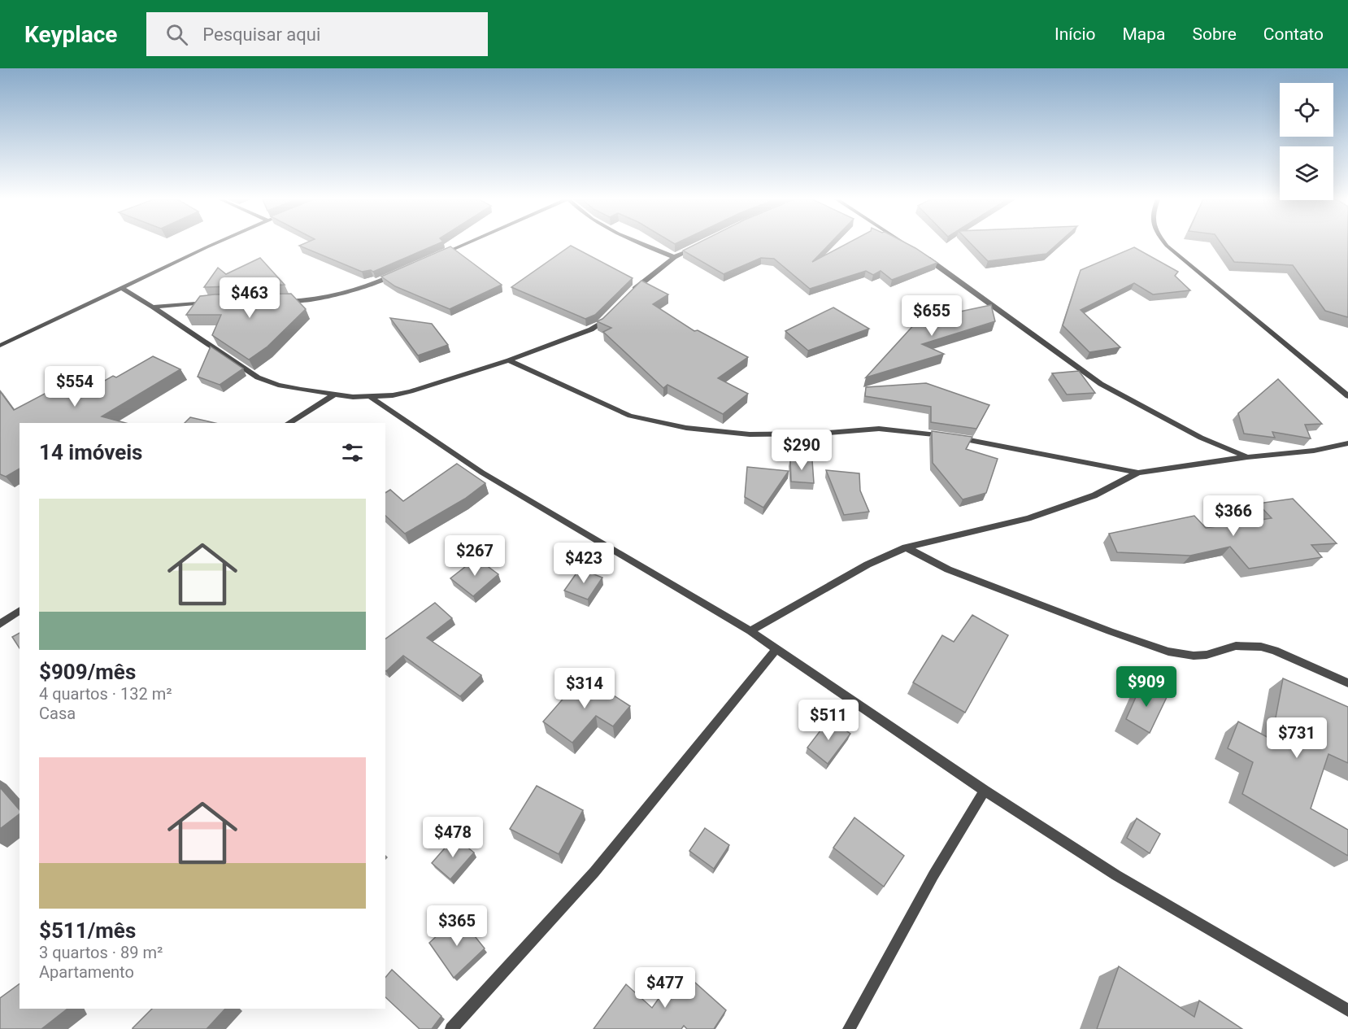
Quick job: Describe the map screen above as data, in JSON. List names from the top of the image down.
{
  "page": {
    "header": "Keyplace",
    "search": "Pesquisar aqui",
    "nav": [
      "Início",
      "Mapa",
      "Sobre",
      "Contato"
    ],
    "price": [
      "$463",
      "$655",
      "$554",
      "$290",
      "$366",
      "$267",
      "$423",
      "$909",
      "$314",
      "$511",
      "$731",
      "$478",
      "$365",
      "$477"
    ],
    "heading": "14 imóveis",
    "list": [
      {
        "name": "$909/mês",
        "note": "4 quartos · 132 m² · Casa"
      },
      {
        "name": "$511/mês",
        "note": "3 quartos · 89 m² · Apartamento"
      }
    ]
  }
}
